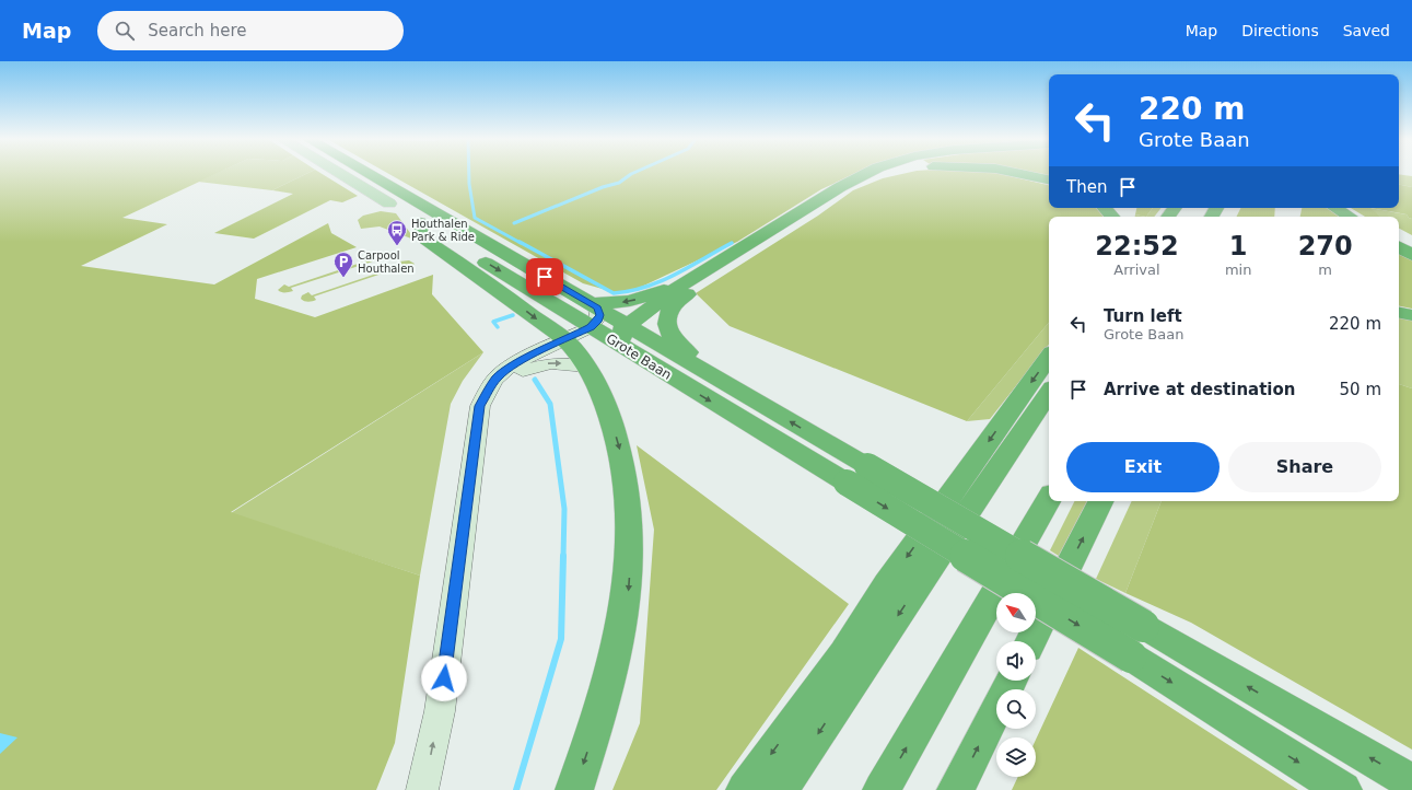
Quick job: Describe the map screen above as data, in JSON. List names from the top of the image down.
{
  "streets": {
    "highway": ["Grote Baan"]
  },
  "places": {
    "bus stop": ["Houthalen Park & Ride"],
    "parking": ["Carpool Houthalen"]
  },
  "north": "top left",
  "page": {
    "header": "Map",
    "search": "Search here",
    "nav": ["Map", "Directions", "Saved"],
    "turn": ["220 m", "Grote Baan"],
    "then": "Then",
    "eta": [
      "22:52",
      "Arrival",
      "1",
      "min",
      "270",
      "m"
    ],
    "list": [
      {
        "name": "Turn left",
        "note": "Grote Baan",
        "value": "220 m"
      },
      {
        "name": "Arrive at destination",
        "value": "50 m"
      }
    ],
    "buttons": ["Exit", "Share"]
  }
}
